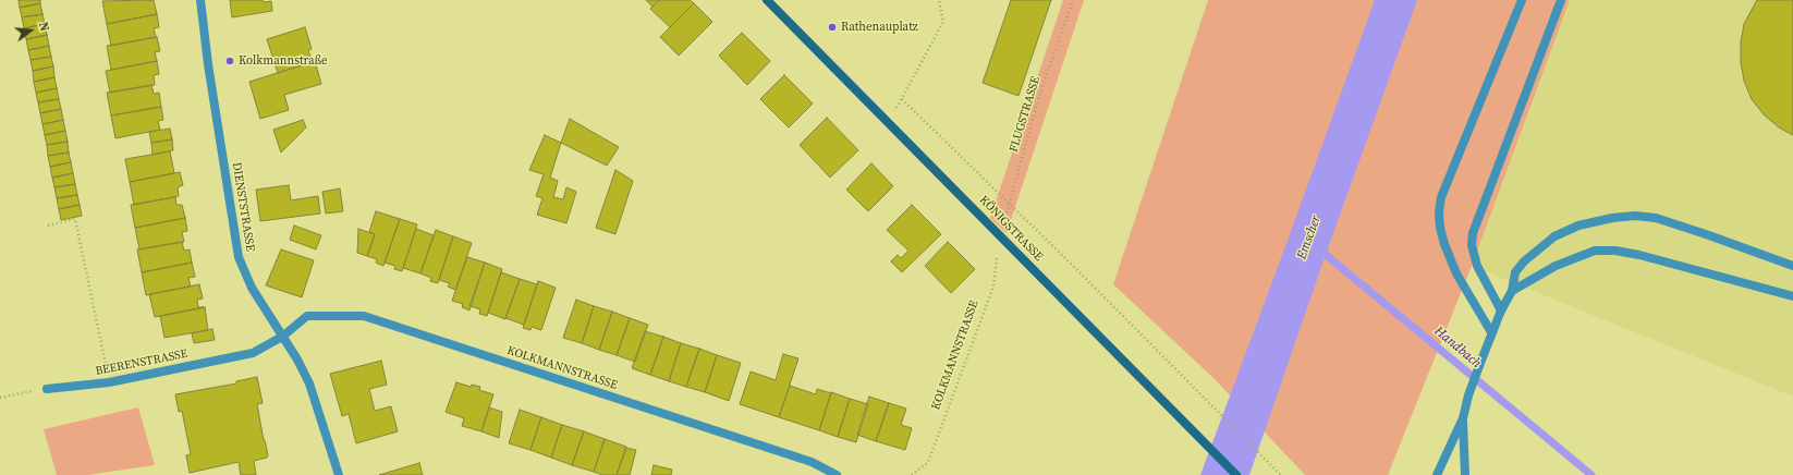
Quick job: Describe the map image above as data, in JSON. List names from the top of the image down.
{
  "streets": {
    "main road": ["KÖNIGSTRASSE"],
    "street": ["DIENSTSTRASSE", "KOLKMANNSTRASSE", "BEERENSTRASSE"],
    "path": ["FLUGSTRASSE"]
  },
  "crossings": [
    ["FLUGSTRASSE", "KÖNIGSTRASSE"],
    ["FLUGSTRASSE", "KOLKMANNSTRASSE"],
    ["DIENSTSTRASSE", "KOLKMANNSTRASSE"],
    ["DIENSTSTRASSE", "BEERENSTRASSE"],
    ["KÖNIGSTRASSE", "KOLKMANNSTRASSE"],
    ["KOLKMANNSTRASSE", "BEERENSTRASSE"]
  ],
  "water": ["Emscher", "Handbach"],
  "places": ["Rathenauplatz", "Kolkmannstraße"],
  "north": "right"
}
